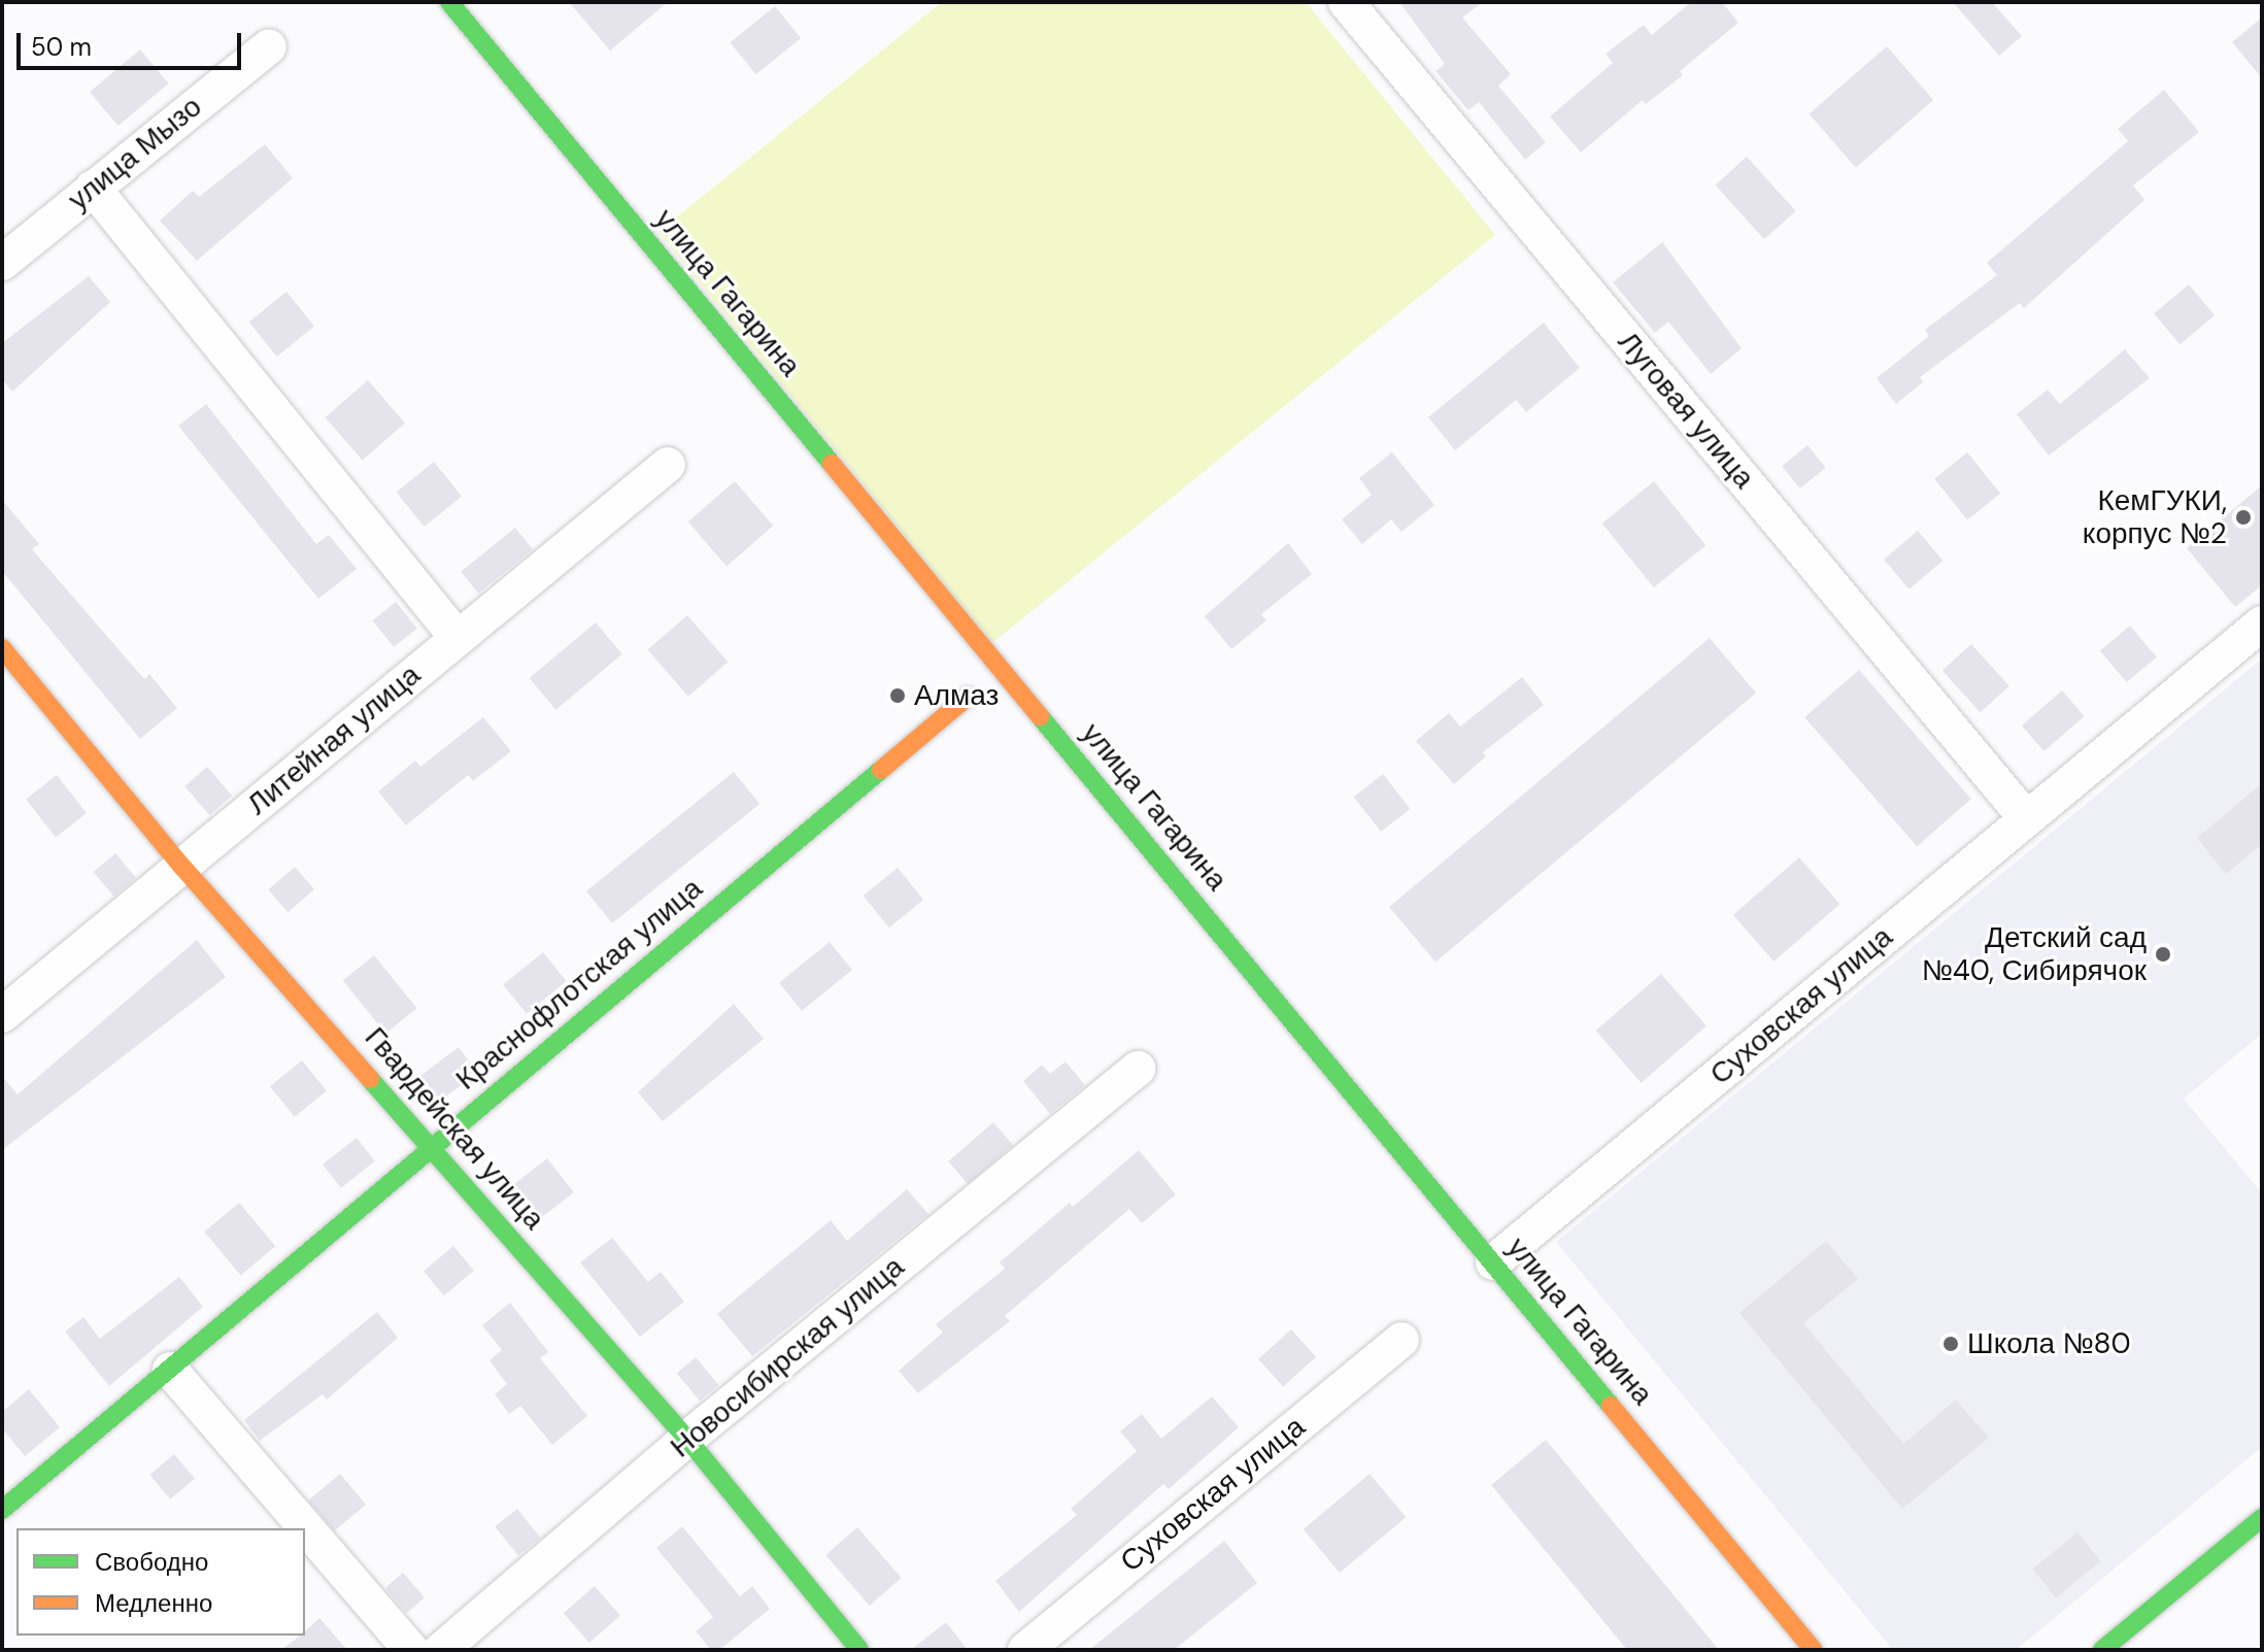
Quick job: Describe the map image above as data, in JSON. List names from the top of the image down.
{
  "streets": {
    "street": [
      "улица Мызо",
      "улица Гагарина",
      "Луговая улица",
      "Литейная улица",
      "Краснофлотская улица",
      "Суховская улица",
      "Гвардейская улица",
      "Новосибирская улица"
    ]
  },
  "crossings": [
    ["улица Гагарина", "Суховская улица"],
    ["Луговая улица", "Суховская улица"],
    ["Литейная улица", "Гвардейская улица"],
    ["Краснофлотская улица", "Гвардейская улица"],
    ["Гвардейская улица", "Новосибирская улица"]
  ],
  "places": [
    "КемГУКИ, корпус №2",
    "Алмаз",
    "Детский сад №40, Сибирячок",
    "Школа №80"
  ],
  "legend": ["Свободно", "Медленно"],
  "scale_bar": "50 m"
}
